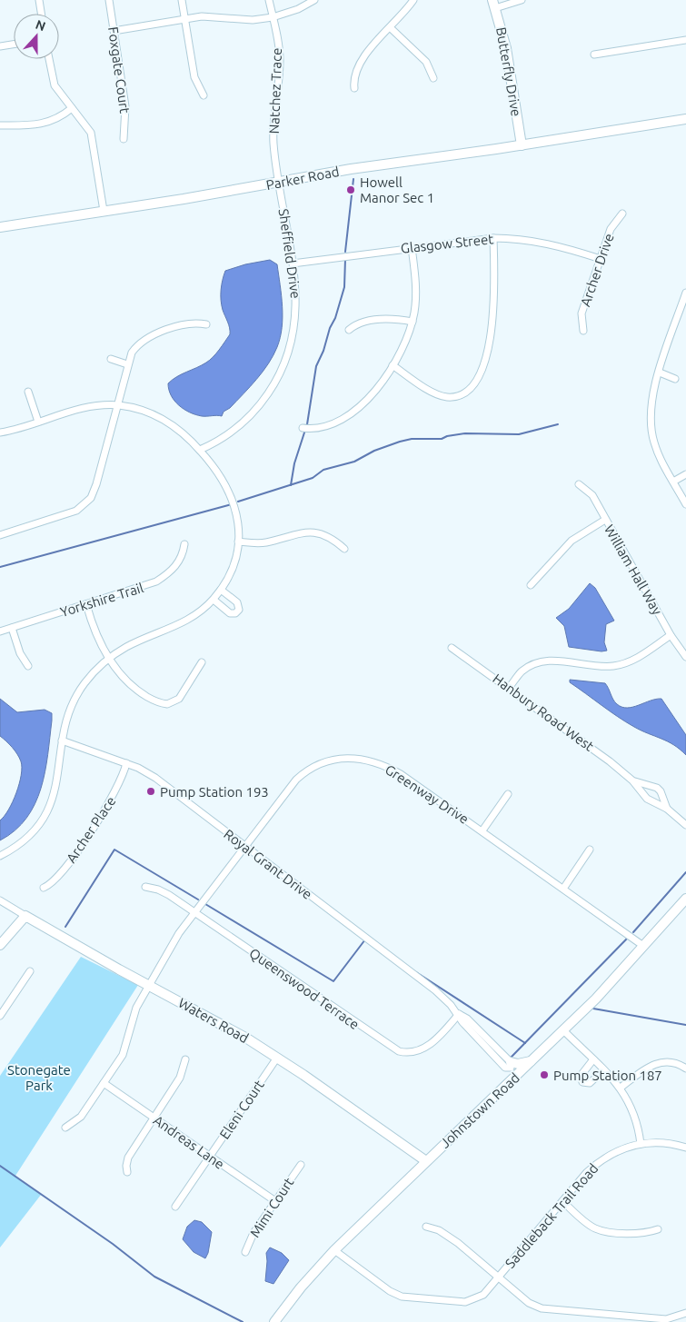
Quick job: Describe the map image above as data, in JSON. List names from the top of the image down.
{
  "streets": {
    "street": [
      "Foxgate Court",
      "Butterfly Drive",
      "Natchez Trace",
      "Parker Road",
      "Glasgow Street",
      "Sheffield Drive",
      "Archer Drive",
      "William Hall Way",
      "Yorkshire Trail",
      "Hanbury Road West",
      "Greenway Drive",
      "Archer Place",
      "Royal Grant Drive",
      "Queenswood Terrace",
      "Waters Road",
      "Eleni Court",
      "Johnstown Road",
      "Andreas Lane",
      "Mimi Court",
      "Saddleback Trail Road"
    ]
  },
  "crossings": [
    ["Butterfly Drive", "Parker Road"],
    ["Natchez Trace", "Parker Road"],
    ["Natchez Trace", "Sheffield Drive"],
    ["Parker Road", "Sheffield Drive"],
    ["Glasgow Street", "Sheffield Drive"],
    ["Glasgow Street", "Archer Drive"],
    ["Greenway Drive", "Royal Grant Drive"],
    ["Greenway Drive", "Queenswood Terrace"],
    ["Greenway Drive", "Waters Road"],
    ["Greenway Drive", "Johnstown Road"],
    ["Greenway Drive", "Andreas Lane"],
    ["Archer Place", "Royal Grant Drive"],
    ["Royal Grant Drive", "Queenswood Terrace"],
    ["Royal Grant Drive", "Johnstown Road"],
    ["Waters Road", "Eleni Court"],
    ["Waters Road", "Johnstown Road"],
    ["Eleni Court", "Andreas Lane"],
    ["Johnstown Road", "Saddleback Trail Road"],
    ["Andreas Lane", "Mimi Court"]
  ],
  "parks": ["Stonegate Park"],
  "places": ["Howell Manor Sec 1", "Pump Station 193", "Pump Station 187"],
  "north": "top"
}
